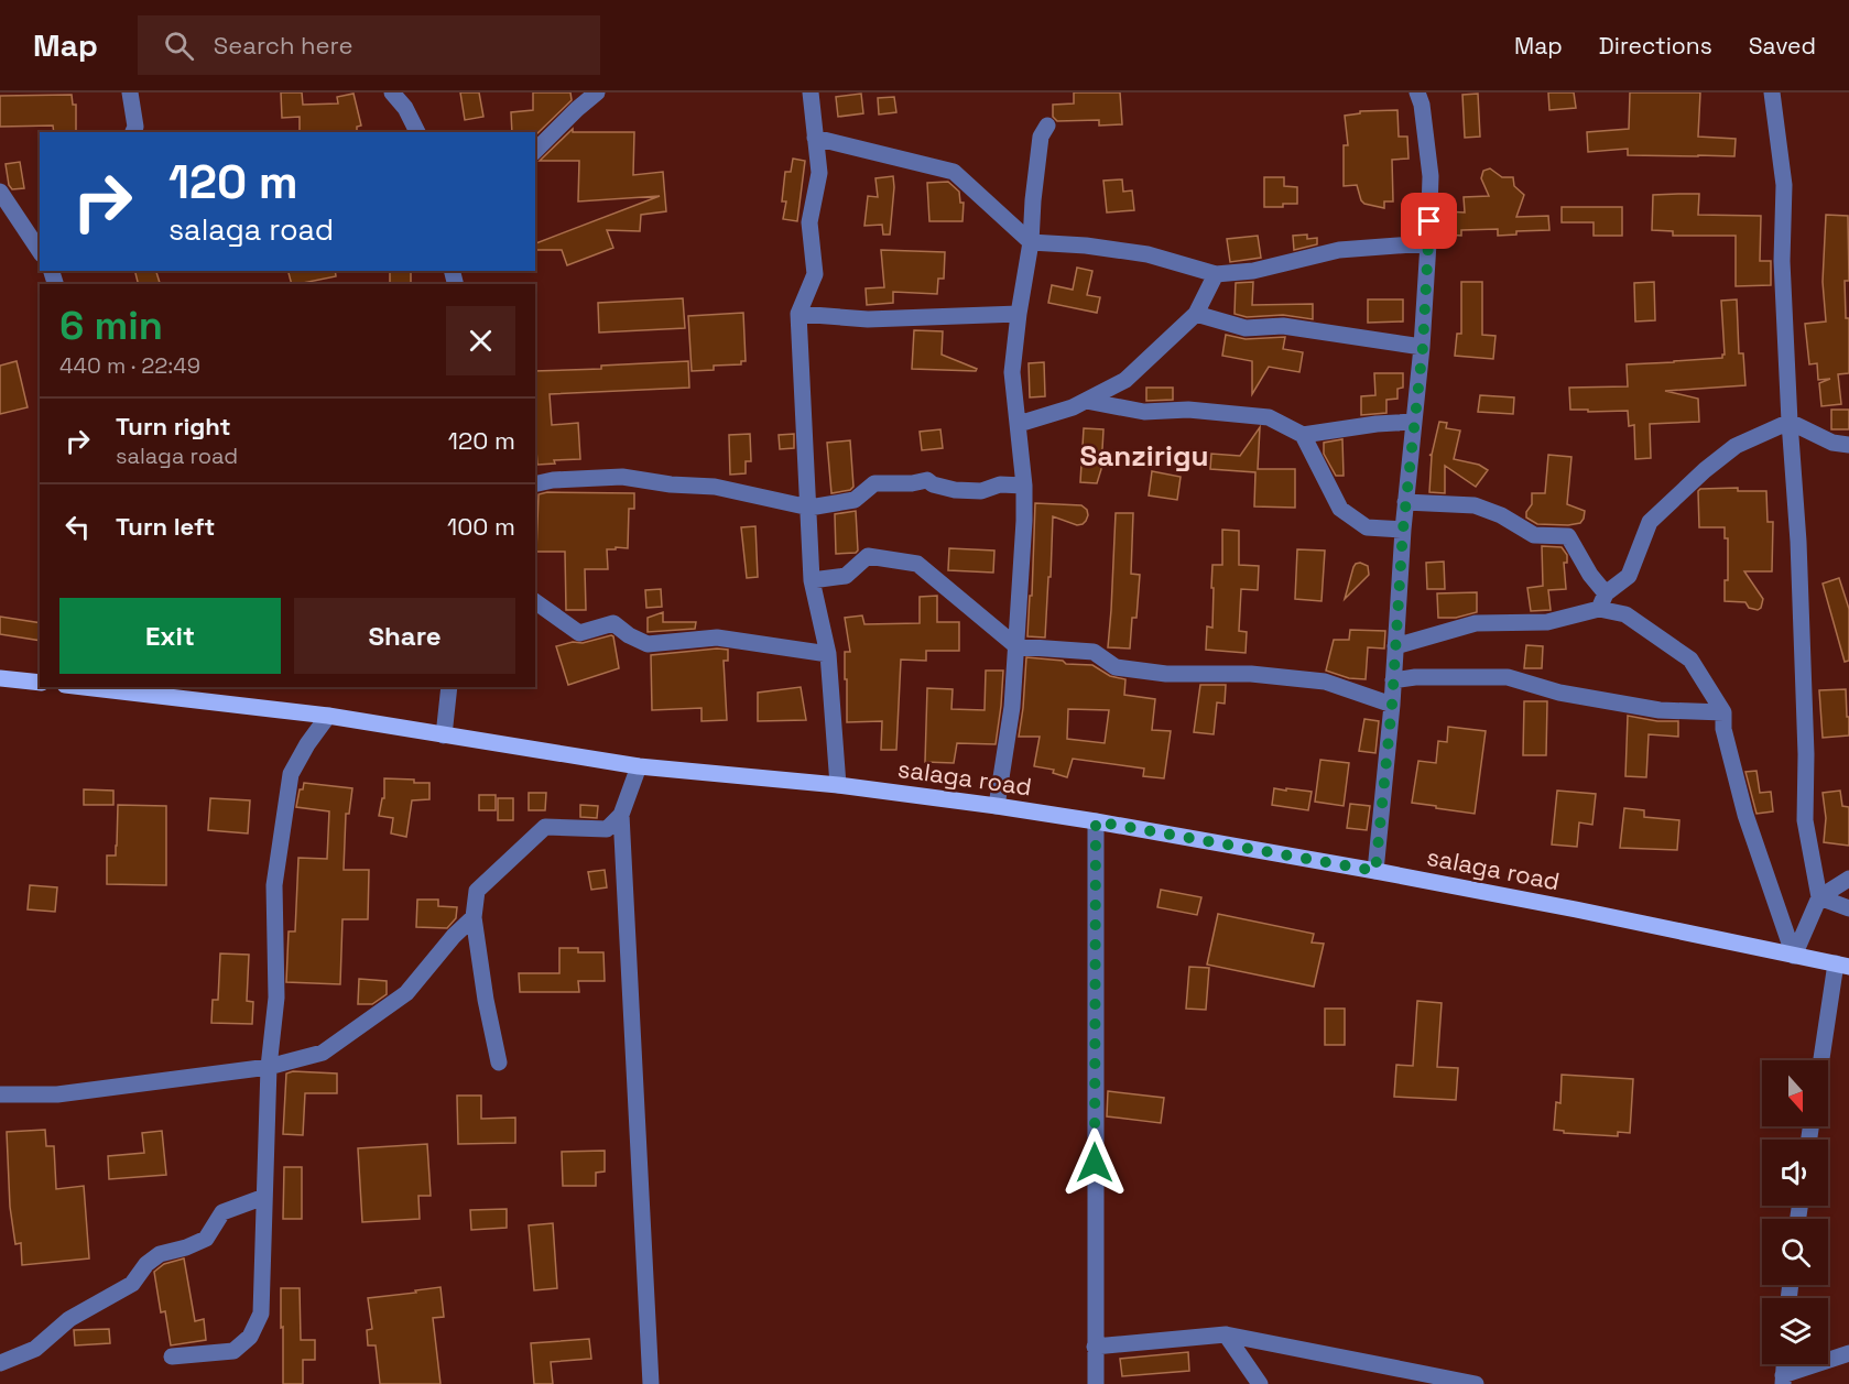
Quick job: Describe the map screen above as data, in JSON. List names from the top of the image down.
{
  "streets": {
    "main road": ["salaga road"]
  },
  "districts": ["Sanzirigu"],
  "north": "bottom",
  "page": {
    "header": "Map",
    "search": "Search here",
    "nav": ["Map", "Directions", "Saved"],
    "turn": ["120 m", "salaga road"],
    "heading": ["6 min", "440 m · 22:49"],
    "list": [
      {
        "name": "Turn right",
        "note": "salaga road",
        "value": "120 m"
      },
      {
        "name": "Turn left",
        "value": "100 m"
      }
    ],
    "buttons": ["Exit", "Share"]
  }
}
